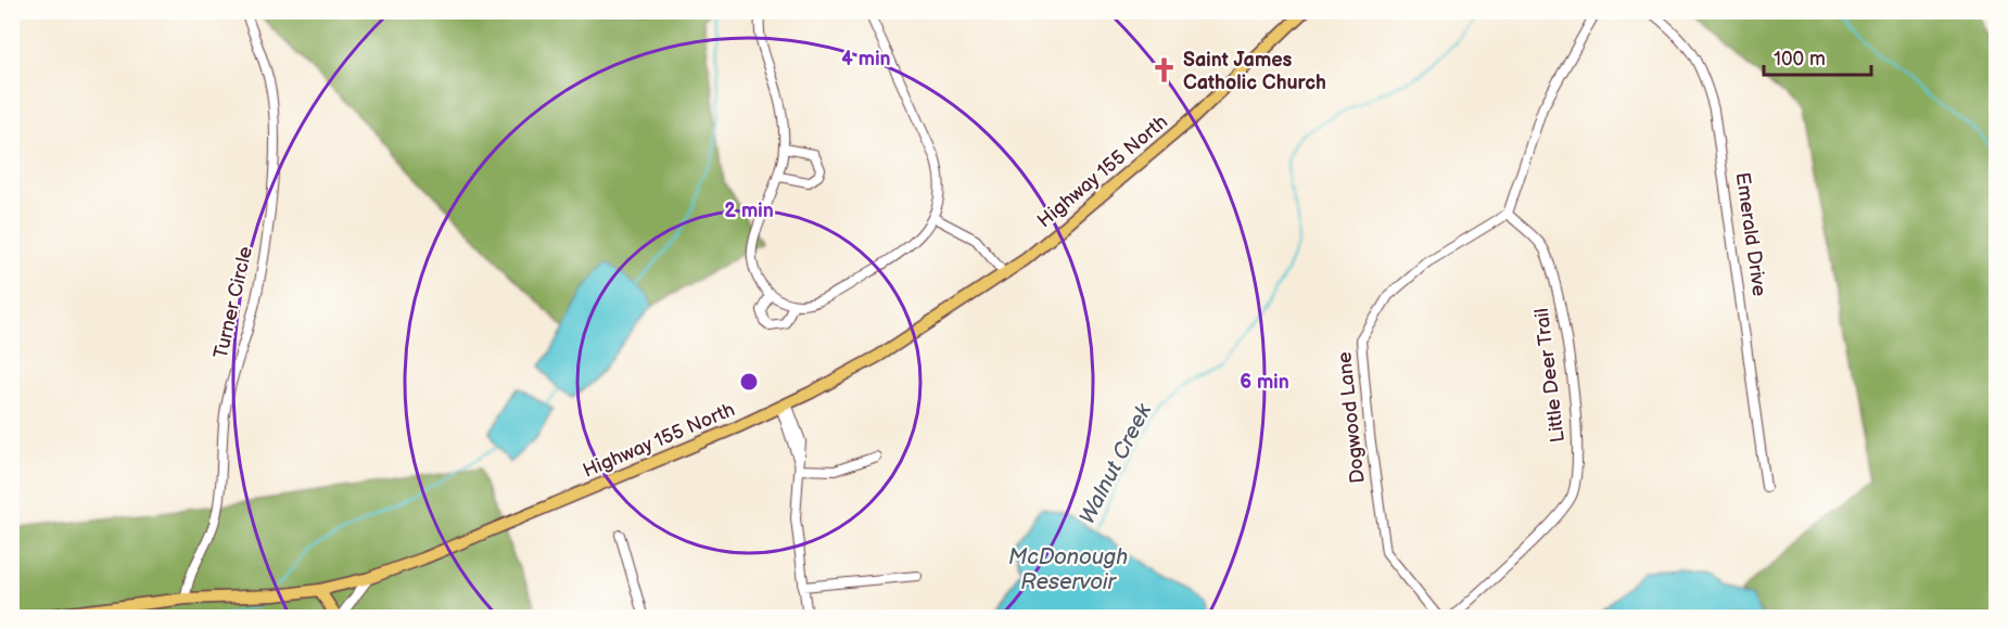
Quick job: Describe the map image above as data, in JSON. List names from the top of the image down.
{
  "streets": {
    "main road": ["Highway 155 North"],
    "street": [
      "Emerald Drive",
      "Turner Circle",
      "Little Deer Trail",
      "Dogwood Lane"
    ]
  },
  "crossings": [
    ["Highway 155 North", "Turner Circle"],
    ["Little Deer Trail", "Dogwood Lane"]
  ],
  "water": ["Walnut Creek", "McDonough Reservoir"],
  "places": {
    "church": ["Saint James Catholic Church"]
  },
  "scale_bar": "100 m",
  "rings": ["4 min", "2 min", "6 min"]
}
